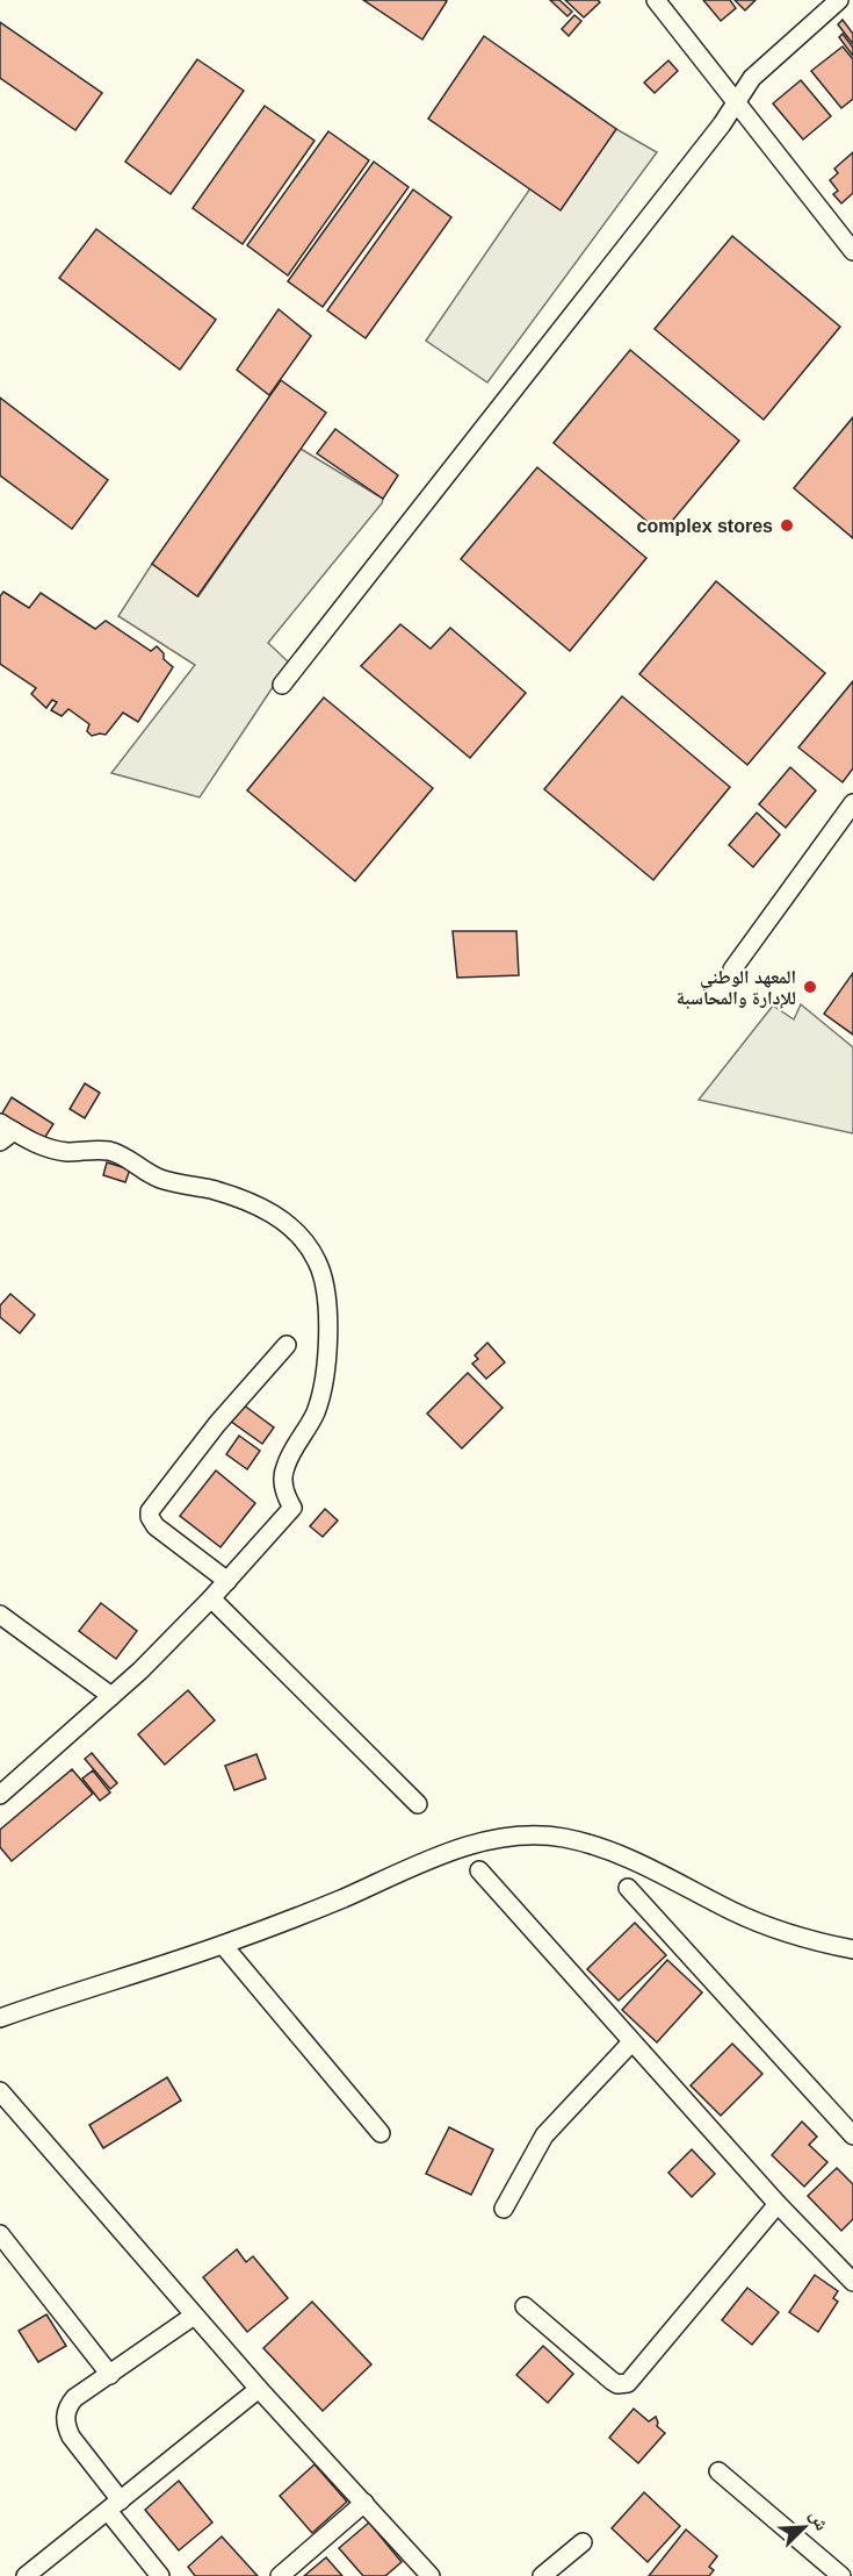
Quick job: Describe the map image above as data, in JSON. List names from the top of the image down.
{
  "places": ["complex stores", "المعهد الوطني للإدارة والمحاسبة"],
  "north": "top right"
}
